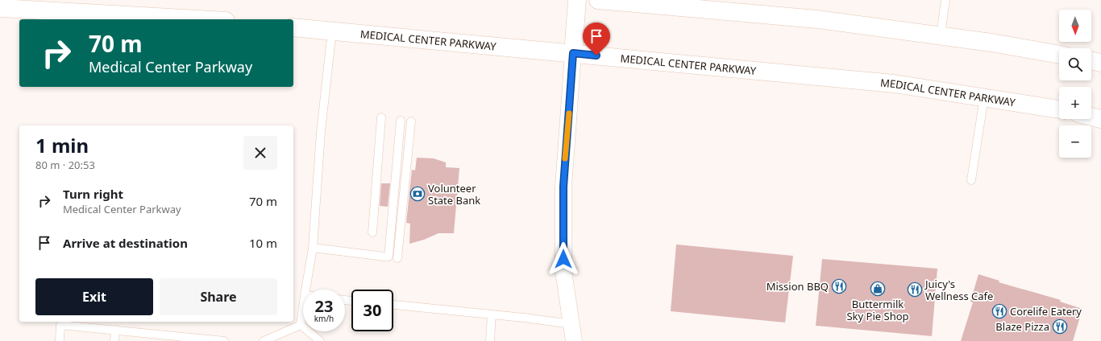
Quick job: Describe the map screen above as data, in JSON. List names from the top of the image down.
{
  "streets": {
    "main road": ["MEDICAL CENTER PARKWAY"]
  },
  "places": {
    "bank": ["Volunteer State Bank"],
    "restaurant": [
      "Mission BBQ",
      "Juicy's Wellness Cafe",
      "Corelife Eatery",
      "Blaze Pizza"
    ],
    "shop": ["Buttermilk Sky Pie Shop"]
  },
  "north": "bottom",
  "page": {
    "map_buttons": ["+", "−"],
    "turn": ["70 m", "Medical Center Parkway"],
    "heading": ["1 min", "80 m · 20:53"],
    "list": [
      {
        "name": "Turn right",
        "note": "Medical Center Parkway",
        "value": "70 m"
      },
      {
        "name": "Arrive at destination",
        "value": "10 m"
      }
    ],
    "buttons": ["Exit", "Share"],
    "speed": "23 km/h",
    "limit": "30"
  }
}
